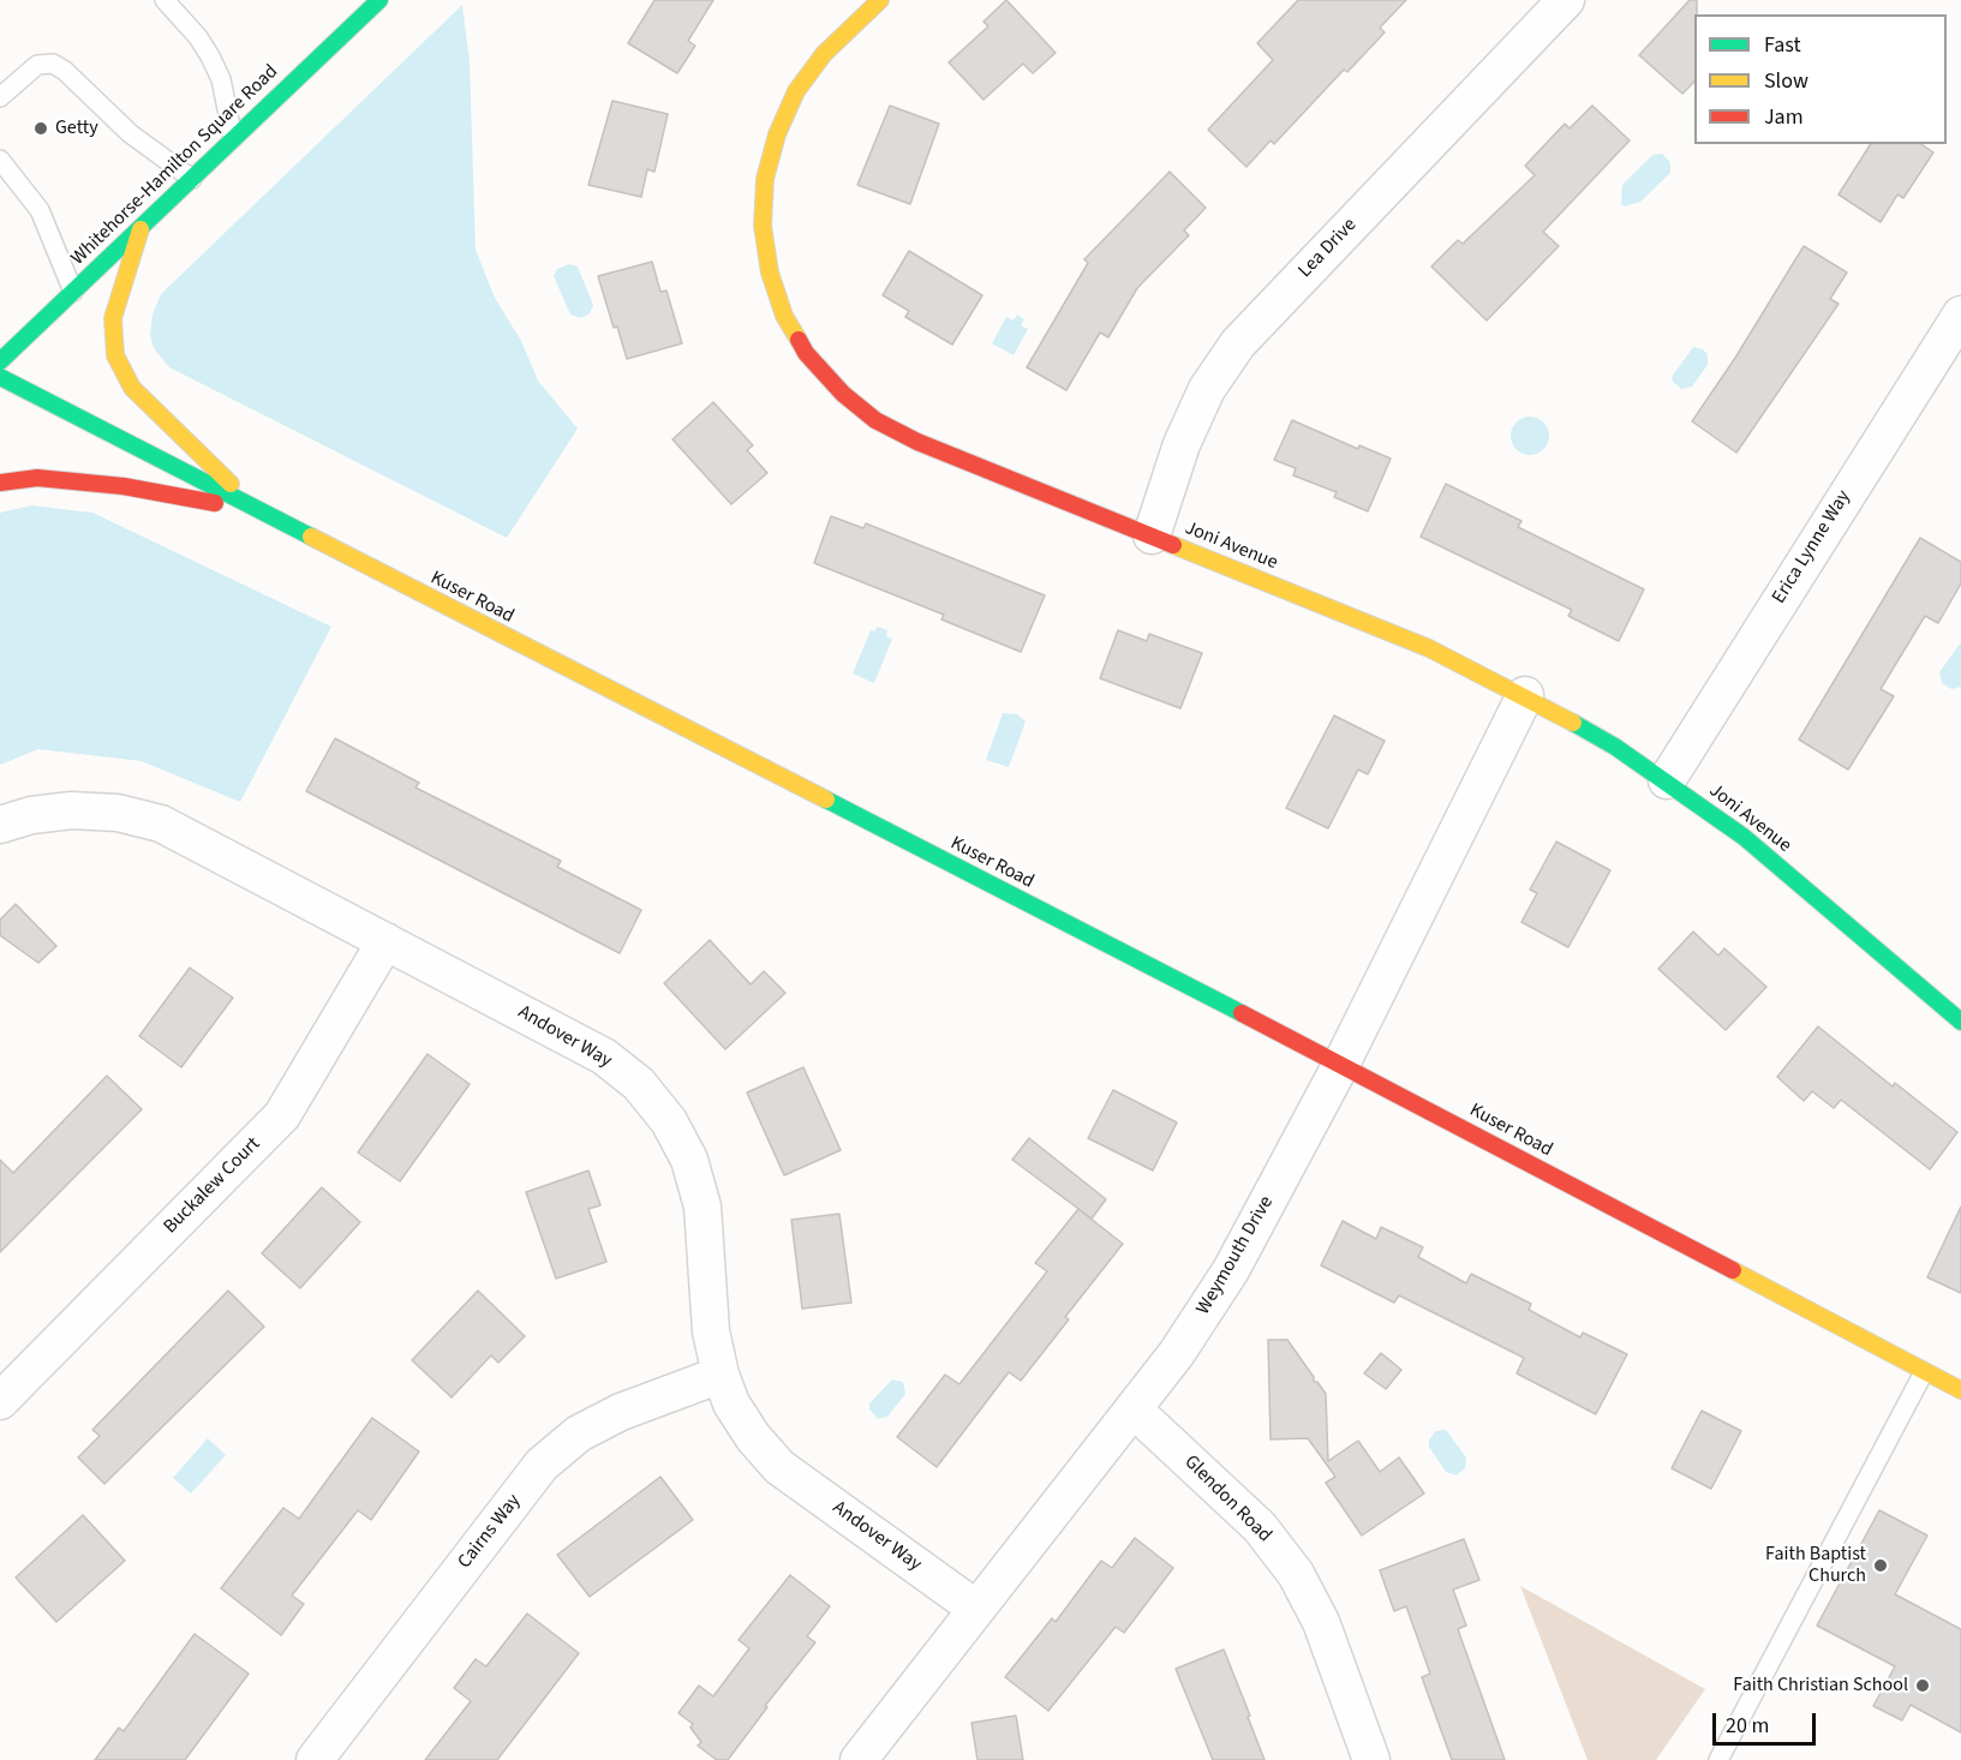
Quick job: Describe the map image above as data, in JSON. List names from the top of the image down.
{
  "streets": {
    "street": [
      "Whitehorse-Hamilton Square Road",
      "Lea Drive",
      "Joni Avenue",
      "Erica Lynne Way",
      "Kuser Road",
      "Andover Way",
      "Buckalew Court",
      "Weymouth Drive",
      "Glendon Road",
      "Cairns Way"
    ]
  },
  "crossings": [
    ["Lea Drive", "Joni Avenue"],
    ["Joni Avenue", "Erica Lynne Way"],
    ["Joni Avenue", "Weymouth Drive"],
    ["Kuser Road", "Weymouth Drive"],
    ["Andover Way", "Buckalew Court"],
    ["Andover Way", "Weymouth Drive"],
    ["Andover Way", "Cairns Way"],
    ["Weymouth Drive", "Glendon Road"]
  ],
  "places": ["Getty", "Faith Baptist Church", "Faith Christian School"],
  "legend": ["Fast", "Slow", "Jam"],
  "scale_bar": "20 m"
}
